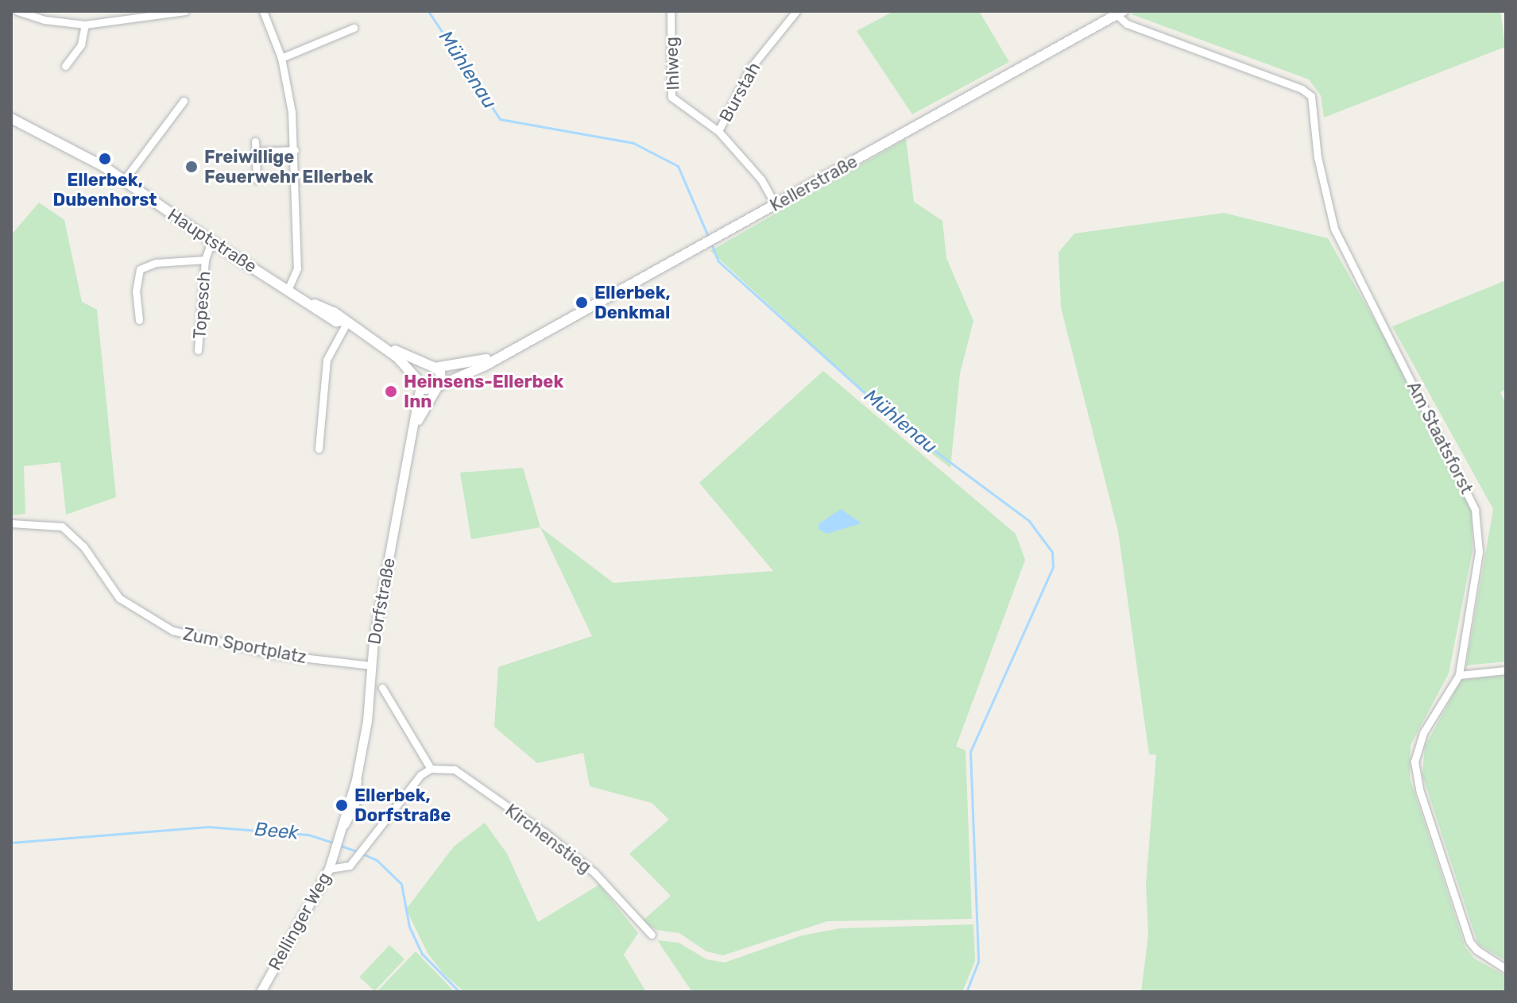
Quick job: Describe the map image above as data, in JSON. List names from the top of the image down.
{
  "streets": {
    "main road": ["Kellerstraße", "Hauptstraße"],
    "street": [
      "Ihlweg",
      "Burstah",
      "Topesch",
      "Am Staatsforst",
      "Dorfstraße",
      "Zum Sportplatz",
      "Kirchenstieg",
      "Rellinger Weg"
    ]
  },
  "crossings": [
    ["Ihlweg", "Burstah"],
    ["Burstah", "Kellerstraße"],
    ["Kellerstraße", "Hauptstraße"],
    ["Kellerstraße", "Am Staatsforst"],
    ["Kellerstraße", "Dorfstraße"],
    ["Hauptstraße", "Topesch"],
    ["Hauptstraße", "Dorfstraße"],
    ["Dorfstraße", "Zum Sportplatz"],
    ["Dorfstraße", "Rellinger Weg"]
  ],
  "water": ["Mühlenau", "Beek"],
  "places": [
    "Ellerbek, Dubenhorst",
    "Freiwillige Feuerwehr Ellerbek",
    "Ellerbek, Denkmal",
    "Heinsens-Ellerbek Inn",
    "Ellerbek, Dorfstraße"
  ]
}
